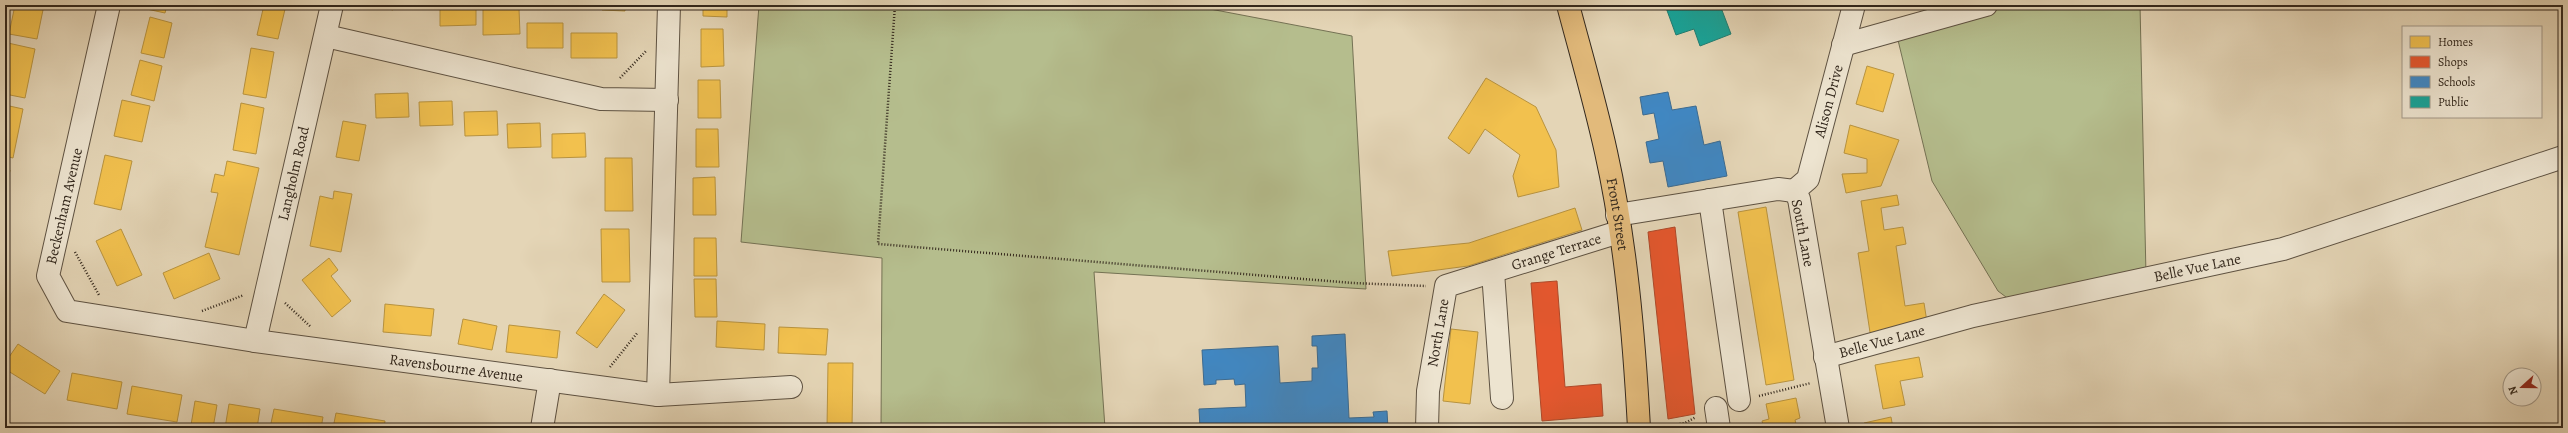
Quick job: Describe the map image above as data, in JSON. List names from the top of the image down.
{
  "streets": {
    "main road": ["Front Street"],
    "street": [
      "Alison Drive",
      "Langholm Road",
      "Beckenham Avenue",
      "South Lane",
      "Grange Terrace",
      "Belle Vue Lane",
      "North Lane",
      "Ravensbourne Avenue"
    ]
  },
  "crossings": [
    ["Alison Drive", "South Lane"],
    ["Langholm Road", "Beckenham Avenue"],
    ["Langholm Road", "Ravensbourne Avenue"],
    ["Beckenham Avenue", "Ravensbourne Avenue"],
    ["Front Street", "South Lane"],
    ["Front Street", "Grange Terrace"],
    ["South Lane", "Grange Terrace"],
    ["South Lane", "Belle Vue Lane"],
    ["Grange Terrace", "North Lane"]
  ],
  "legend": [
    "Homes",
    "Shops",
    "Schools",
    "Public"
  ],
  "north": "left"
}
